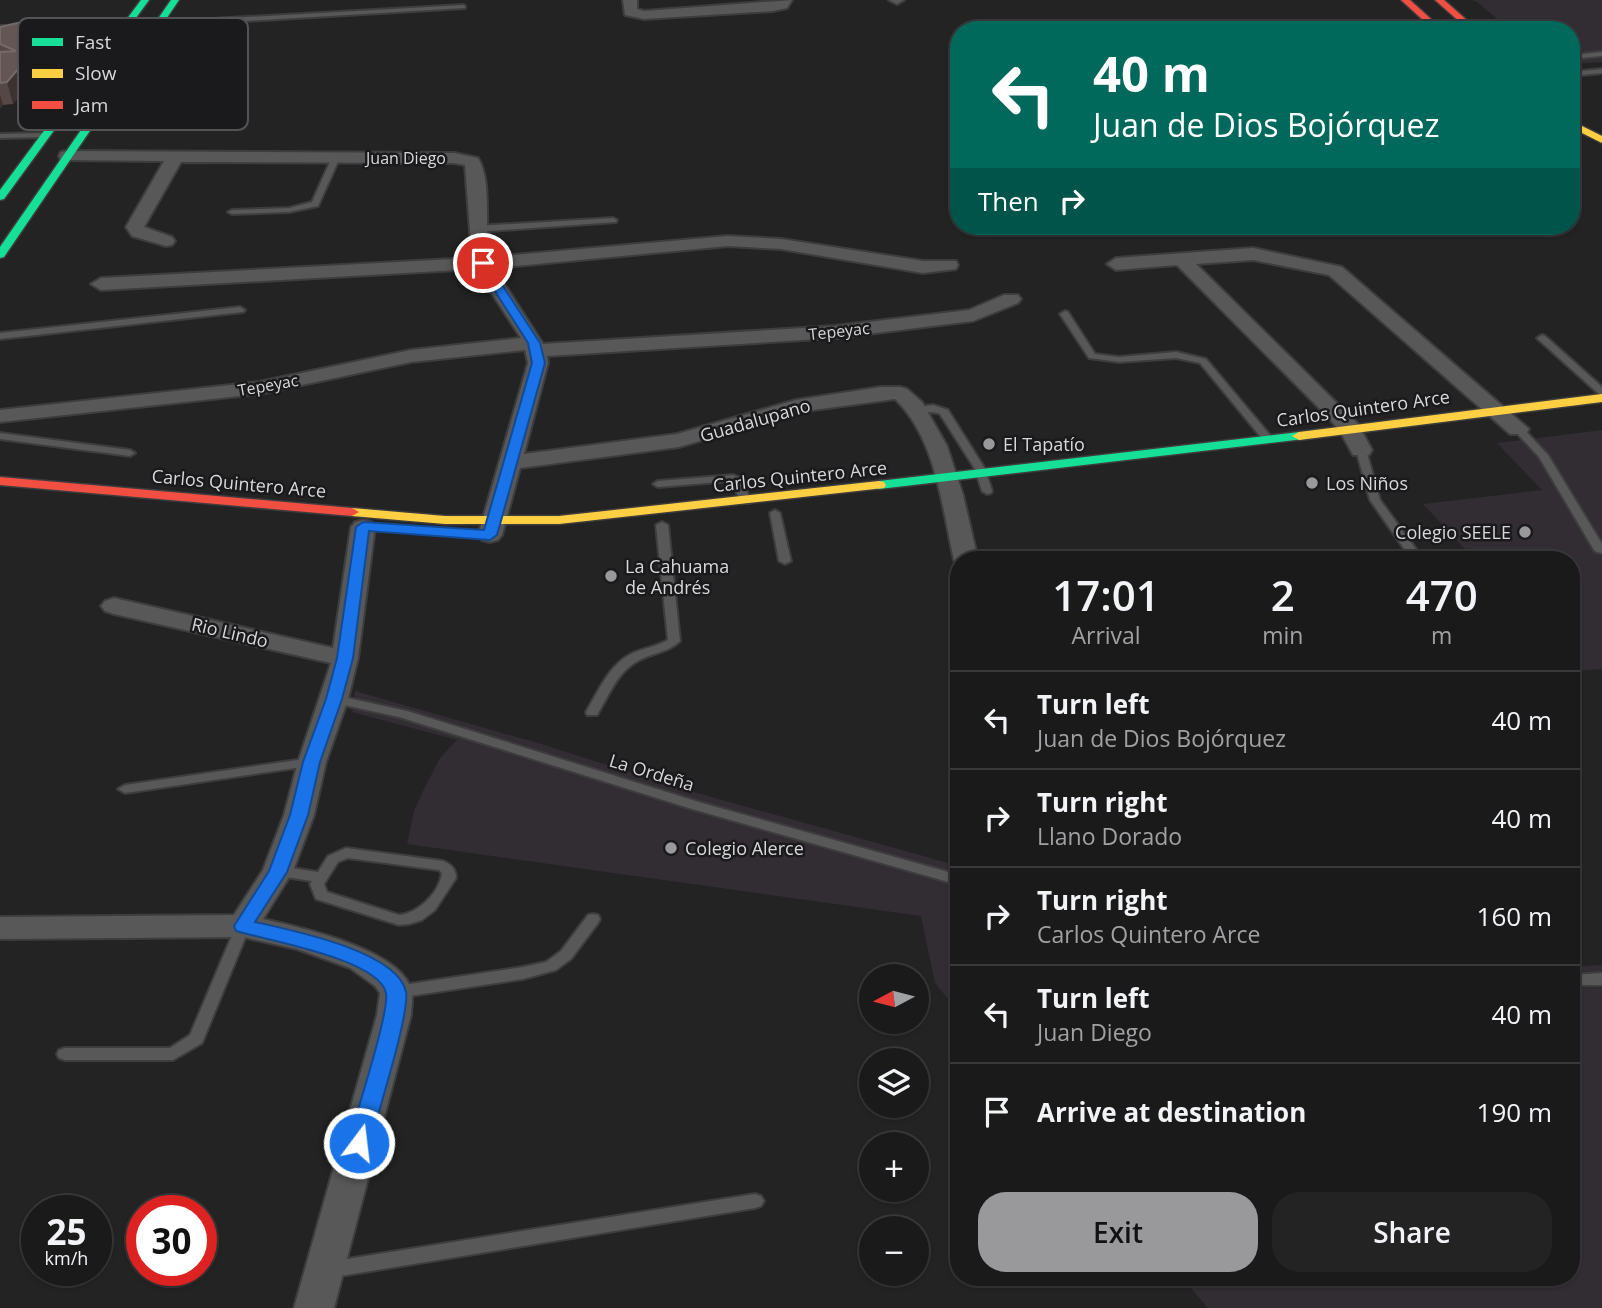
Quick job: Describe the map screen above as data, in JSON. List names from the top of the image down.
{
  "streets": {
    "main road": ["Carlos Quintero Arce"],
    "street": [
      "Juan Diego",
      "Tepeyac",
      "Guadalupano",
      "Rio Lindo"
    ],
    "lane": ["La Ordeña"]
  },
  "crossings": [
    ["Juan Diego", "Tepeyac"],
    ["Carlos Quintero Arce", "Guadalupano"]
  ],
  "places": [
    "El Tapatío",
    "Los Niños",
    "Colegio SEELE",
    "La Cahuama de Andrés",
    "Colegio Alerce"
  ],
  "legend": ["Fast", "Slow", "Jam"],
  "north": "left",
  "page": {
    "turn": ["40 m", "Juan de Dios Bojórquez"],
    "then": "Then",
    "eta": [
      "17:01",
      "Arrival",
      "2",
      "min",
      "470",
      "m"
    ],
    "list": [
      {
        "name": "Turn left",
        "note": "Juan de Dios Bojórquez",
        "value": "40 m"
      },
      {
        "name": "Turn right",
        "note": "Llano Dorado",
        "value": "40 m"
      },
      {
        "name": "Turn right",
        "note": "Carlos Quintero Arce",
        "value": "160 m"
      },
      {
        "name": "Turn left",
        "note": "Juan Diego",
        "value": "40 m"
      },
      {
        "name": "Arrive at destination",
        "value": "190 m"
      }
    ],
    "map_buttons": ["+", "−"],
    "buttons": ["Exit", "Share"],
    "speed": "25 km/h",
    "limit": "30"
  }
}
